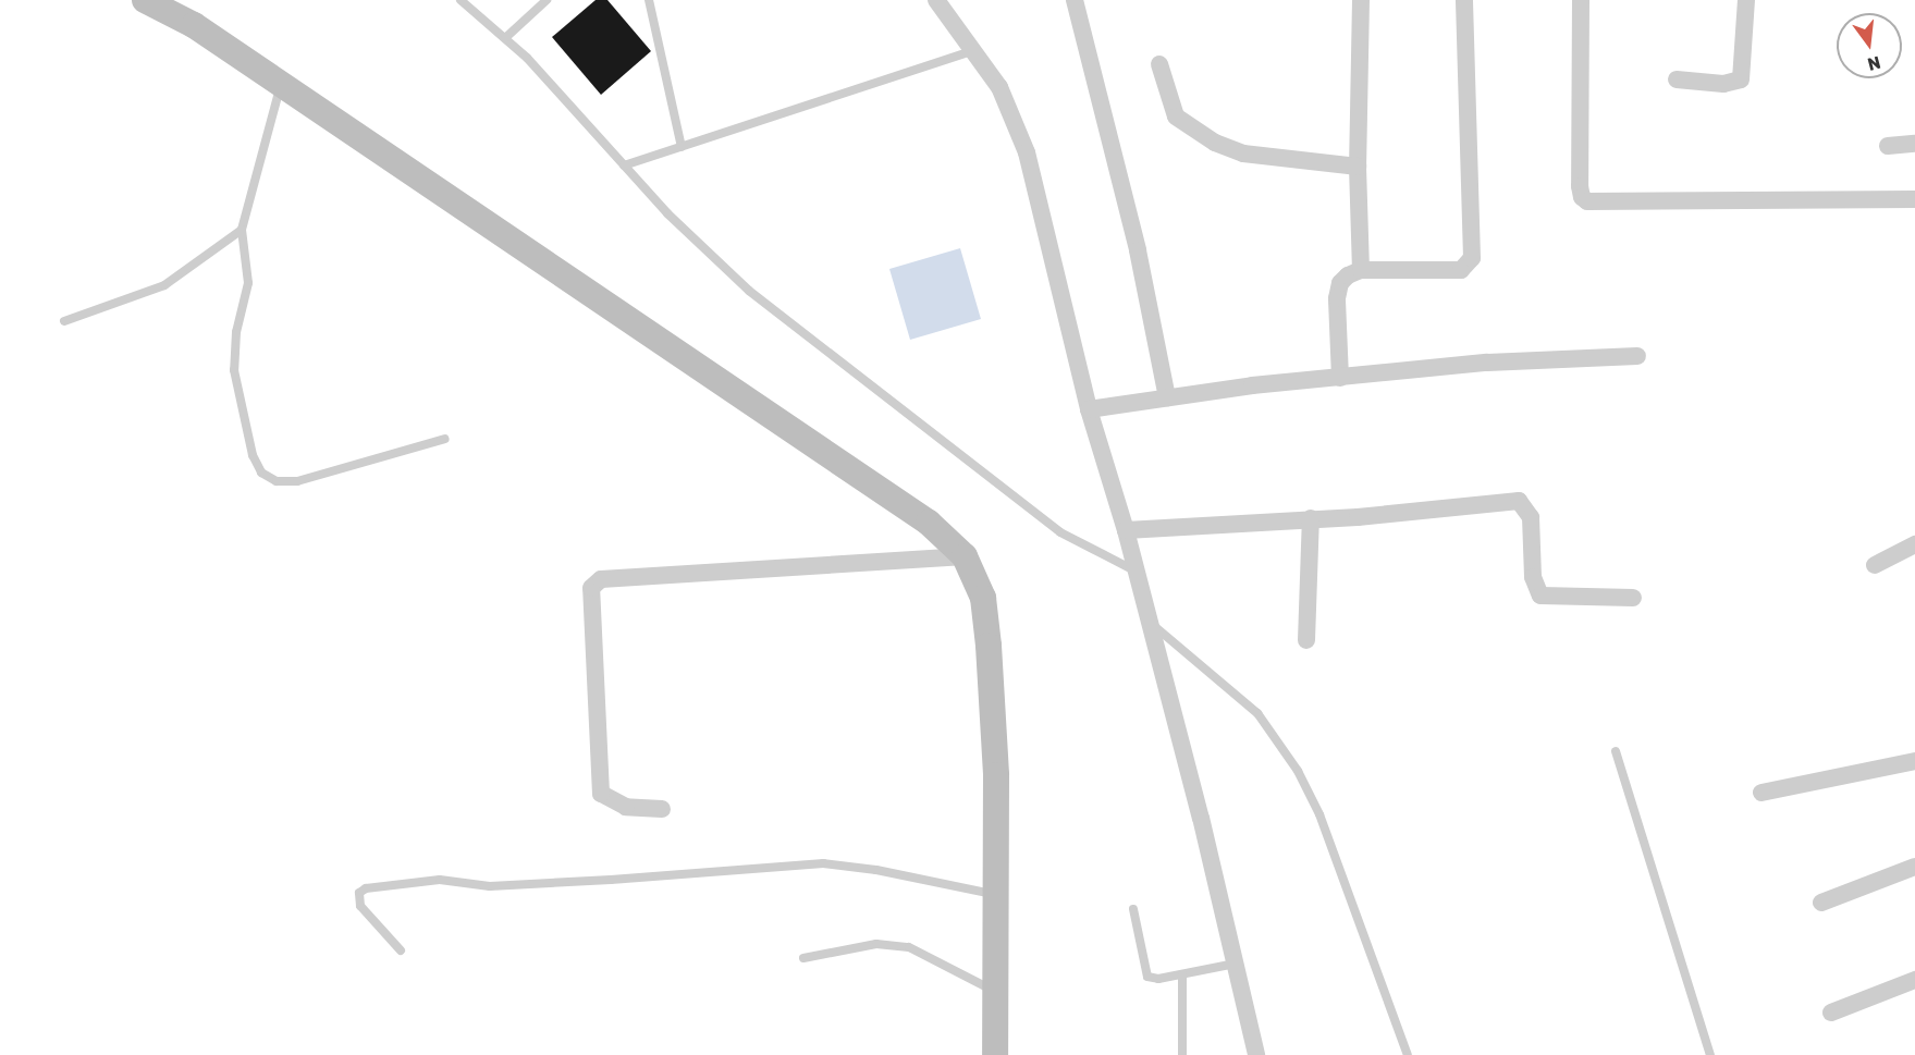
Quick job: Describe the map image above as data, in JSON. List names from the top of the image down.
{
  "north": "bottom"
}
